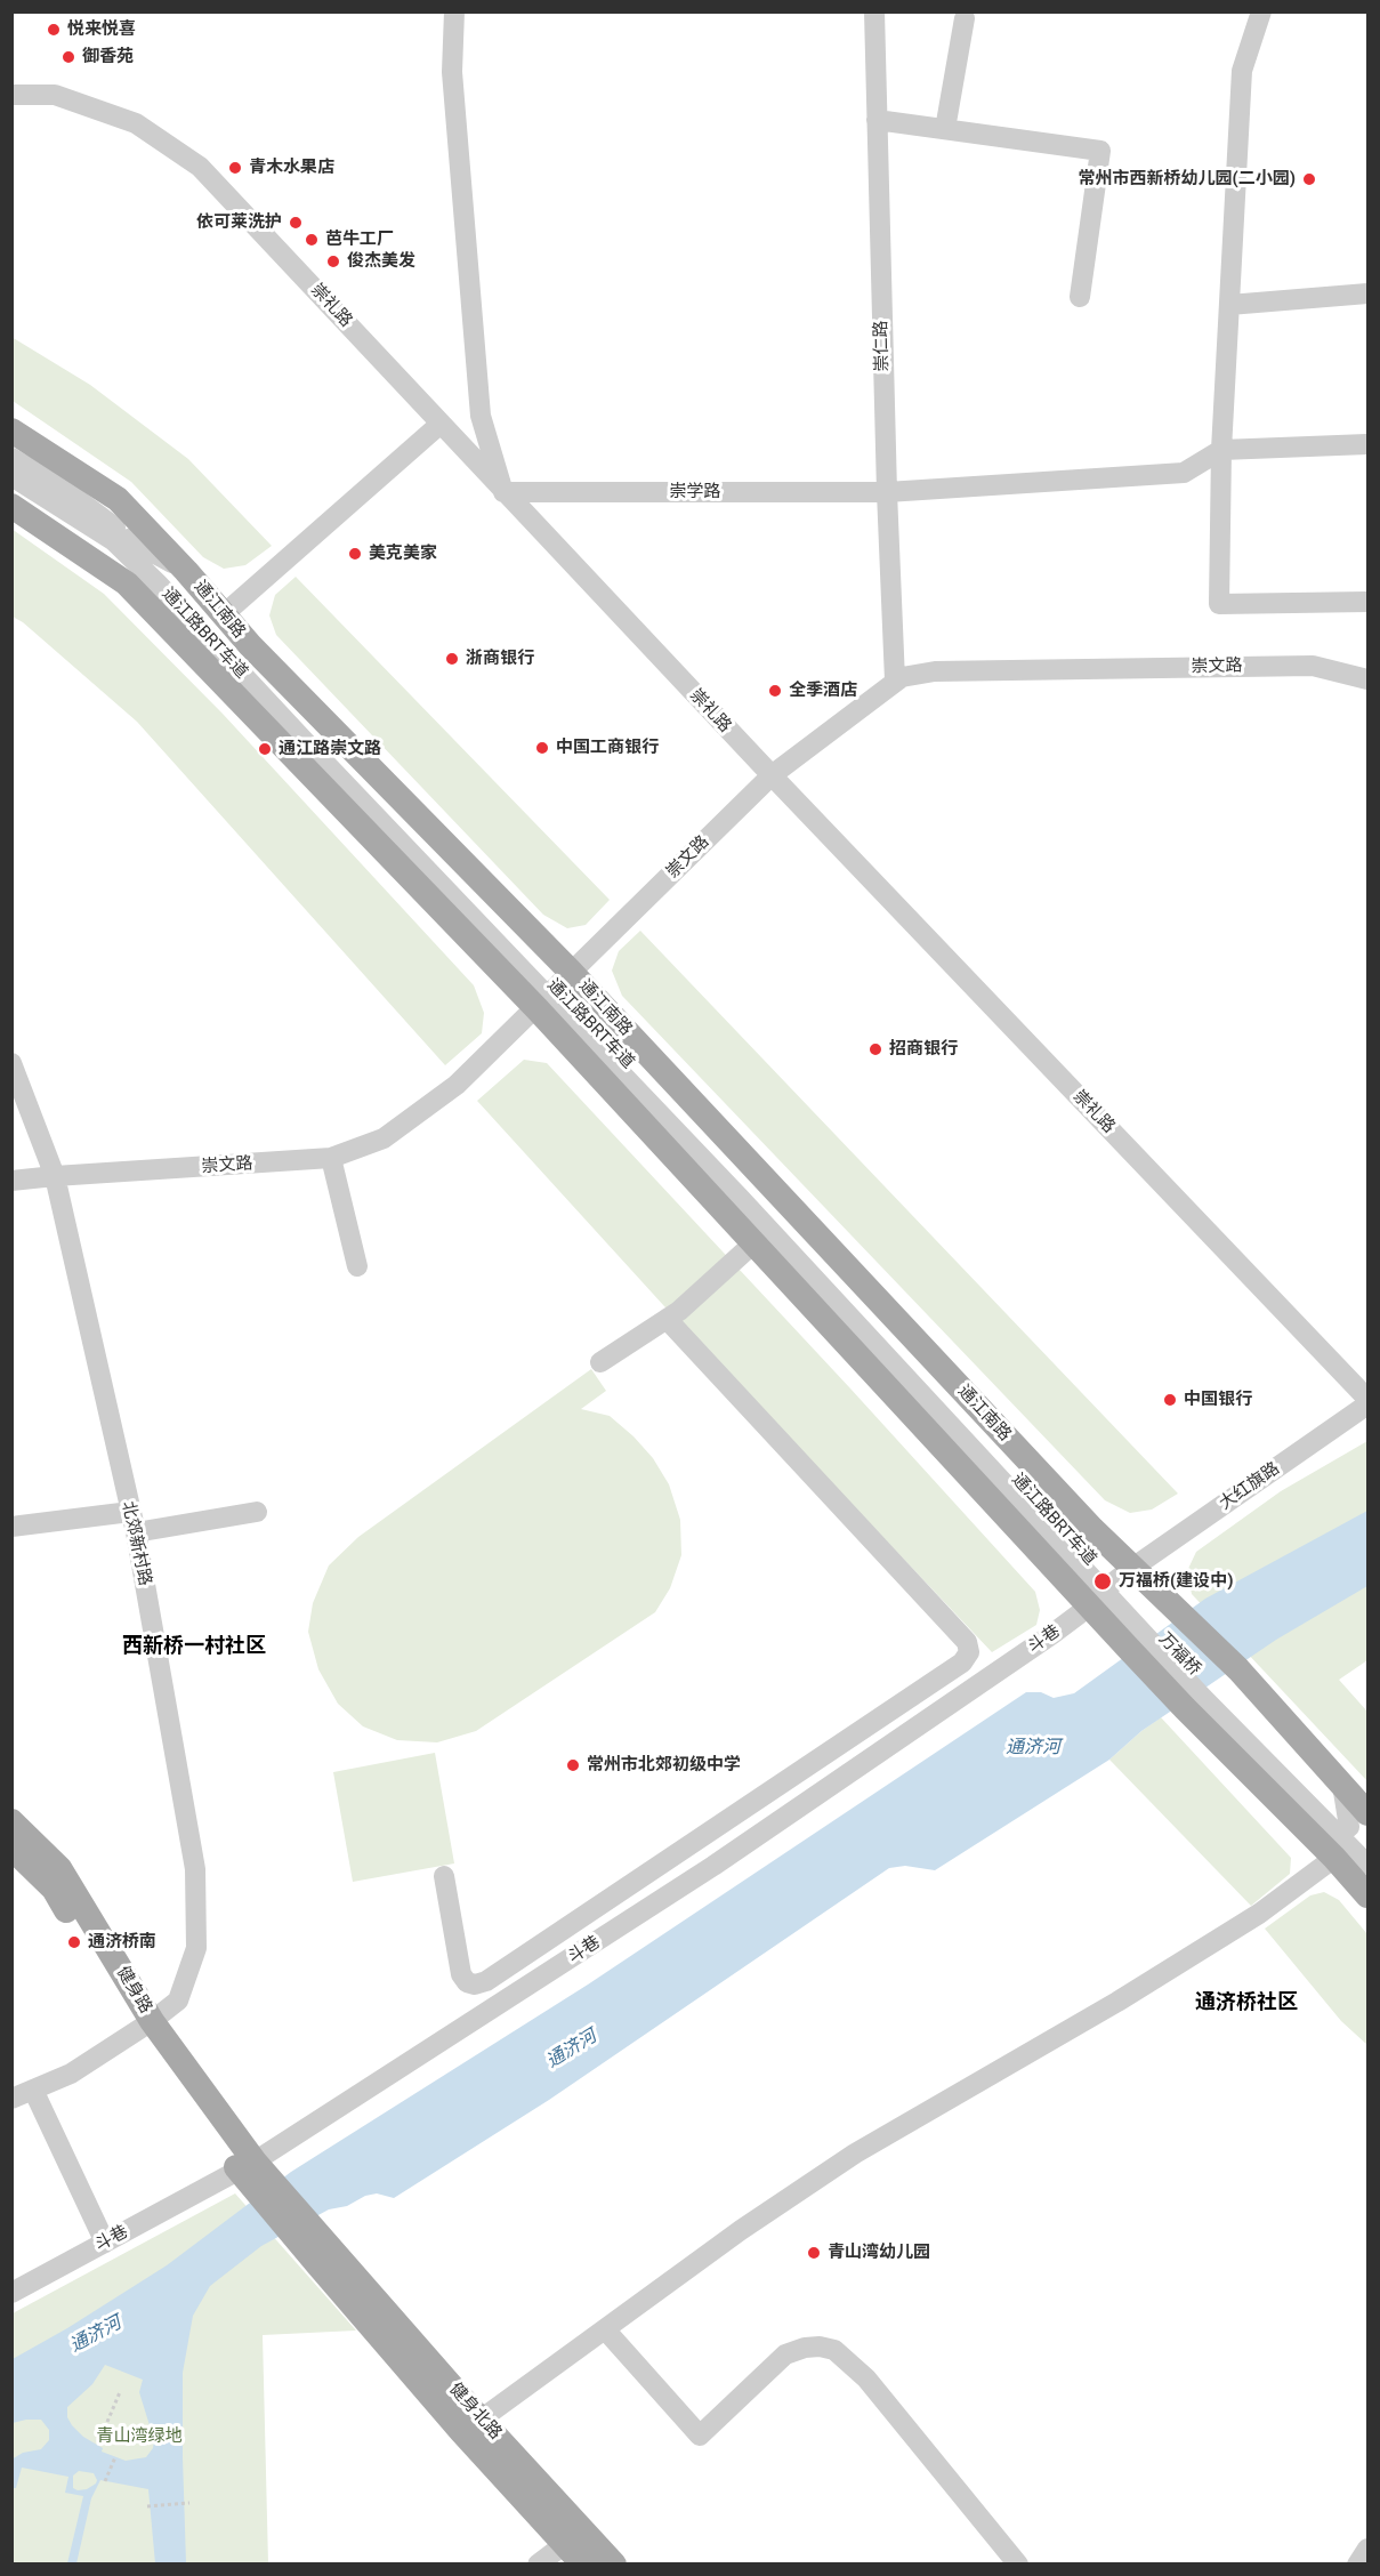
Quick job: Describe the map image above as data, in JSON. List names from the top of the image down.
{
  "streets": {
    "main road": [
      "通江南路",
      "万福桥",
      "健身路",
      "健身北路"
    ],
    "street": [
      "崇礼路",
      "崇仁路",
      "崇学路",
      "通江路BRT车道",
      "崇文路",
      "大红旗路",
      "北郊新村路",
      "斗巷"
    ]
  },
  "crossings": [
    ["崇礼路", "崇学路"],
    ["崇礼路", "崇文路"],
    ["崇仁路", "崇学路"],
    ["崇仁路", "崇文路"],
    ["通江南路", "通江路BRT车道"],
    ["通江南路", "崇文路"],
    ["通江南路", "大红旗路"],
    ["通江南路", "斗巷"],
    ["通江南路", "万福桥"],
    ["通江路BRT车道", "崇文路"],
    ["通江路BRT车道", "大红旗路"],
    ["通江路BRT车道", "斗巷"],
    ["通江路BRT车道", "万福桥"],
    ["崇文路", "北郊新村路"],
    ["大红旗路", "斗巷"],
    ["北郊新村路", "健身路"],
    ["斗巷", "健身路"],
    ["健身路", "健身北路"]
  ],
  "districts": ["西新桥一村社区", "通济桥社区"],
  "water": ["通济河"],
  "parks": ["青山湾绿地"],
  "places": [
    "悦来悦喜",
    "御香苑",
    "青木水果店",
    "常州市西新桥幼儿园(二小园)",
    "依可莱洗护",
    "芭牛工厂",
    "俊杰美发",
    "美克美家",
    "浙商银行",
    "全季酒店",
    "中国工商银行",
    "通江路崇文路",
    "招商银行",
    "中国银行",
    "万福桥(建设中)",
    "常州市北郊初级中学",
    "通济桥南",
    "青山湾幼儿园"
  ]
}
